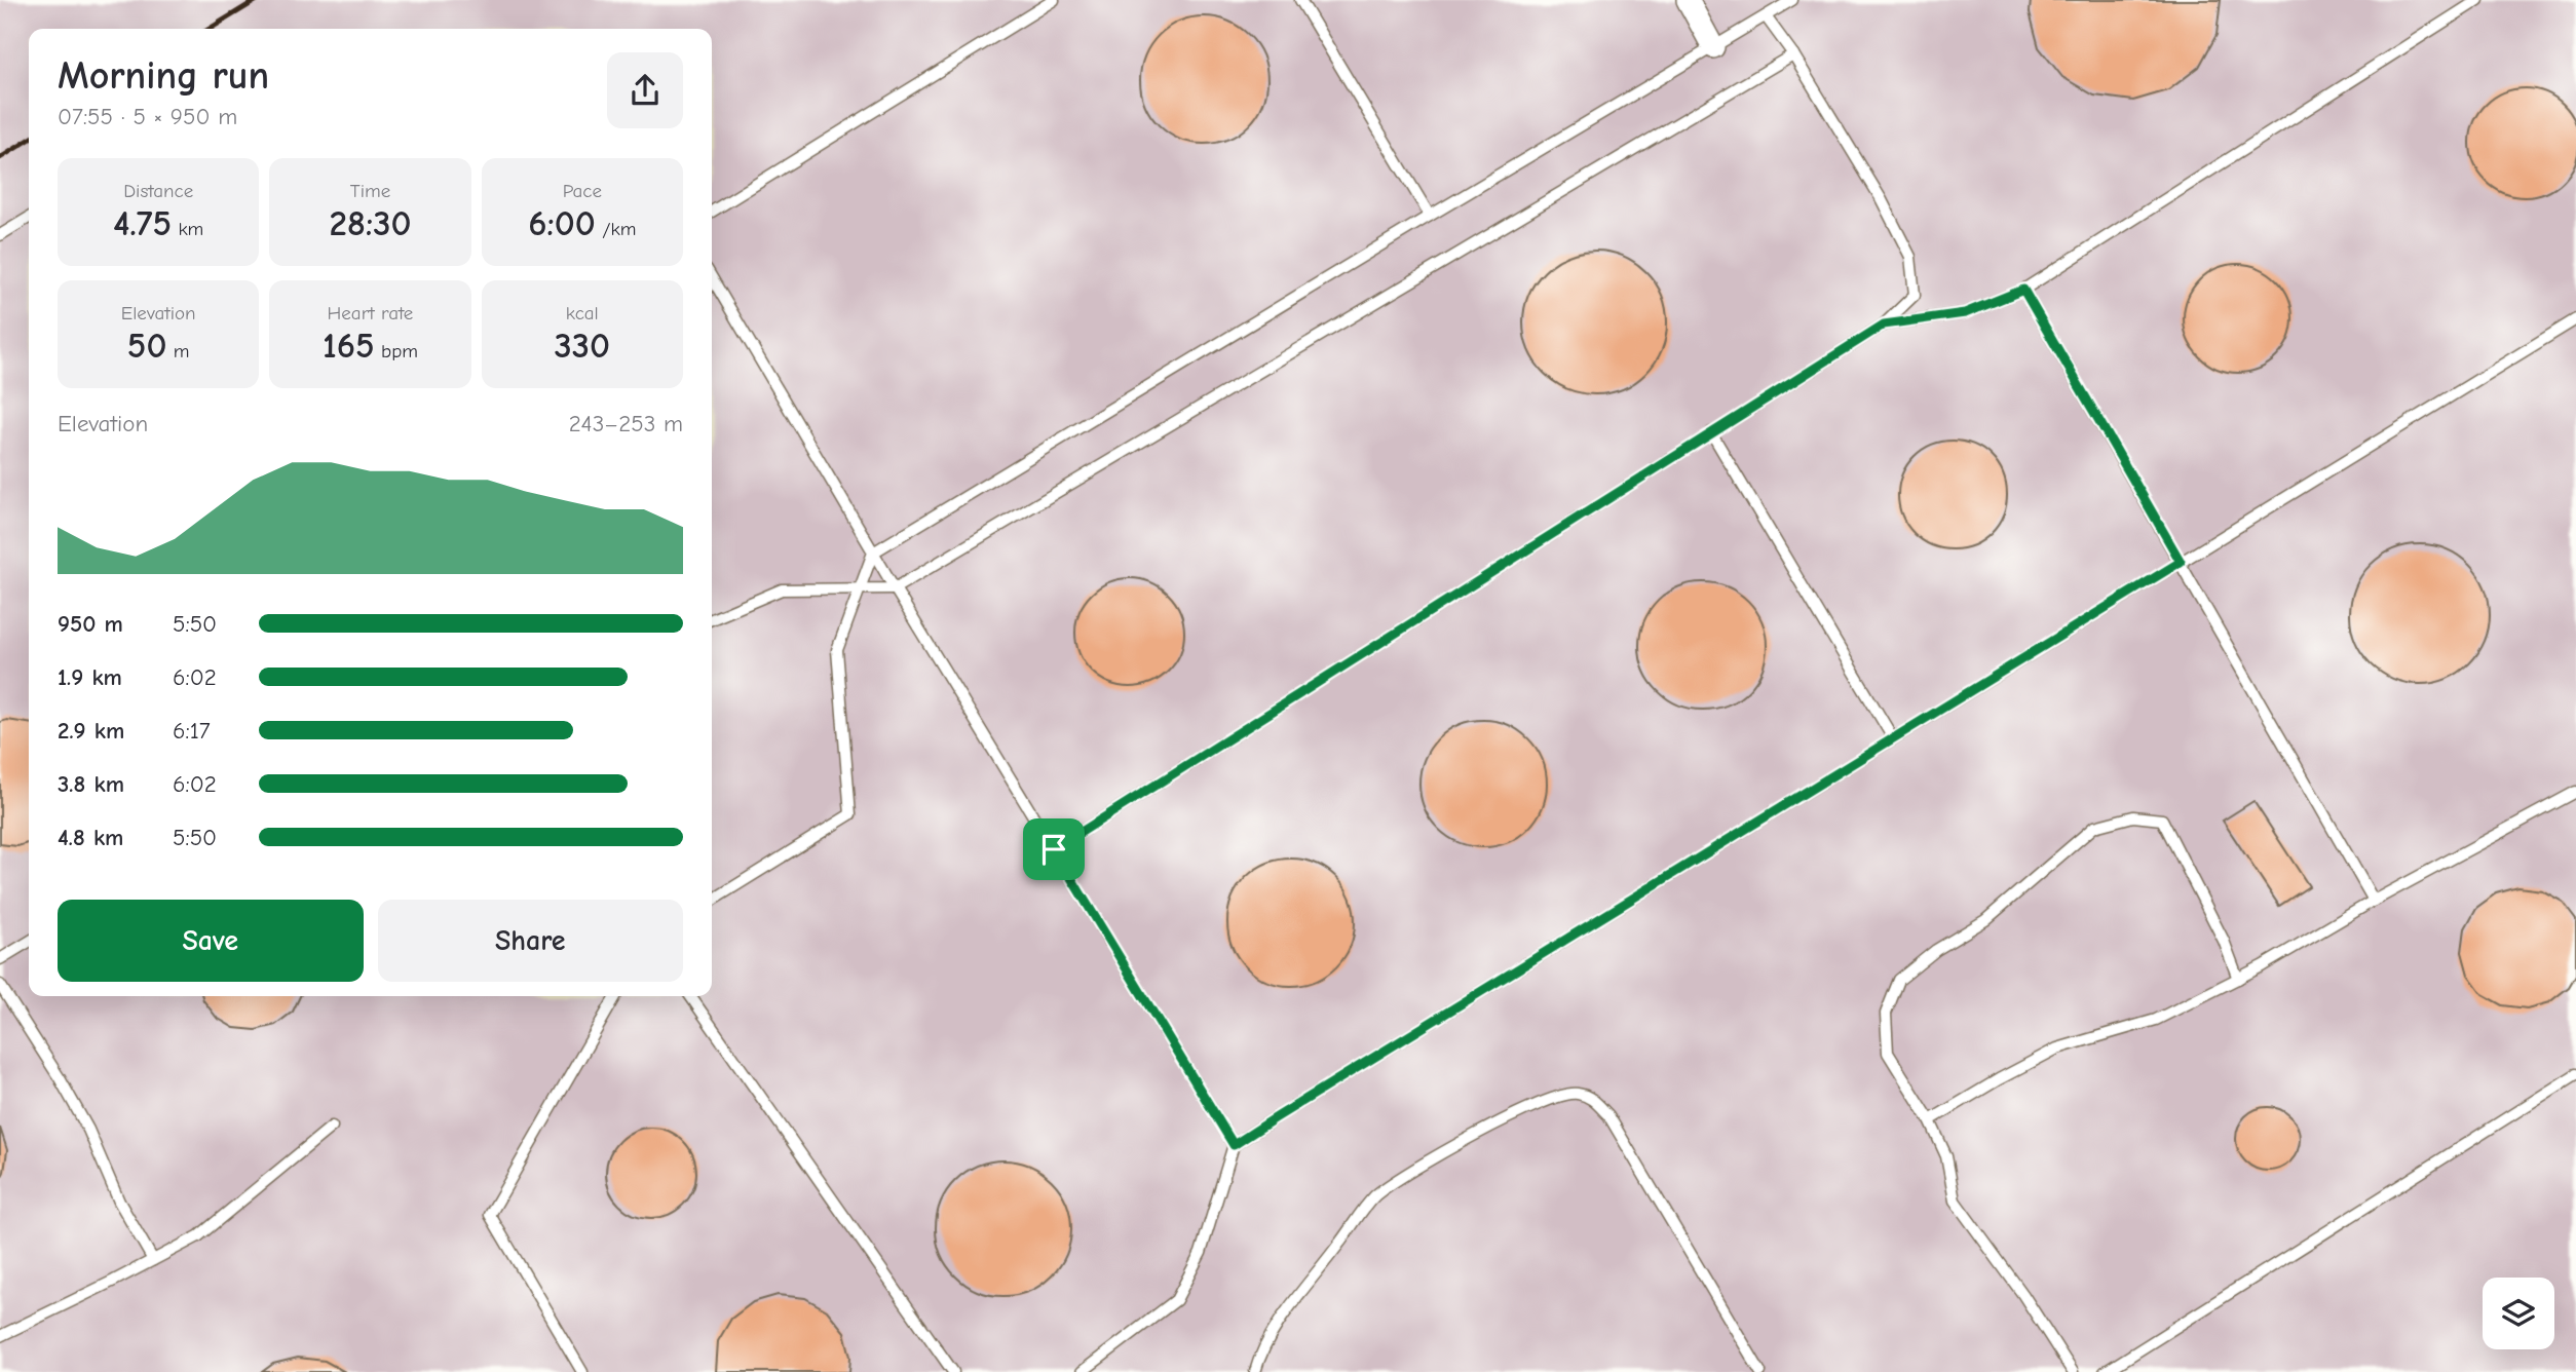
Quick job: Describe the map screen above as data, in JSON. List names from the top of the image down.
{
  "page": {
    "heading": ["Morning run", "07:55 · 5 × 950 m"],
    "stats": [
      ["Distance", "4.75 km"],
      ["Time", "28:30"],
      ["Pace", "6:00 /km"],
      ["Elevation", "50 m"],
      ["Heart rate", "165 bpm"],
      ["kcal", "330"]
    ],
    "chart": ["Elevation", "243–253 m"],
    "list": [
      {
        "name": "950 m",
        "note": "5:50"
      },
      {
        "name": "1.9 km",
        "note": "6:02"
      },
      {
        "name": "2.9 km",
        "note": "6:17"
      },
      {
        "name": "3.8 km",
        "note": "6:02"
      },
      {
        "name": "4.8 km",
        "note": "5:50"
      }
    ],
    "buttons": ["Save", "Share"]
  }
}
